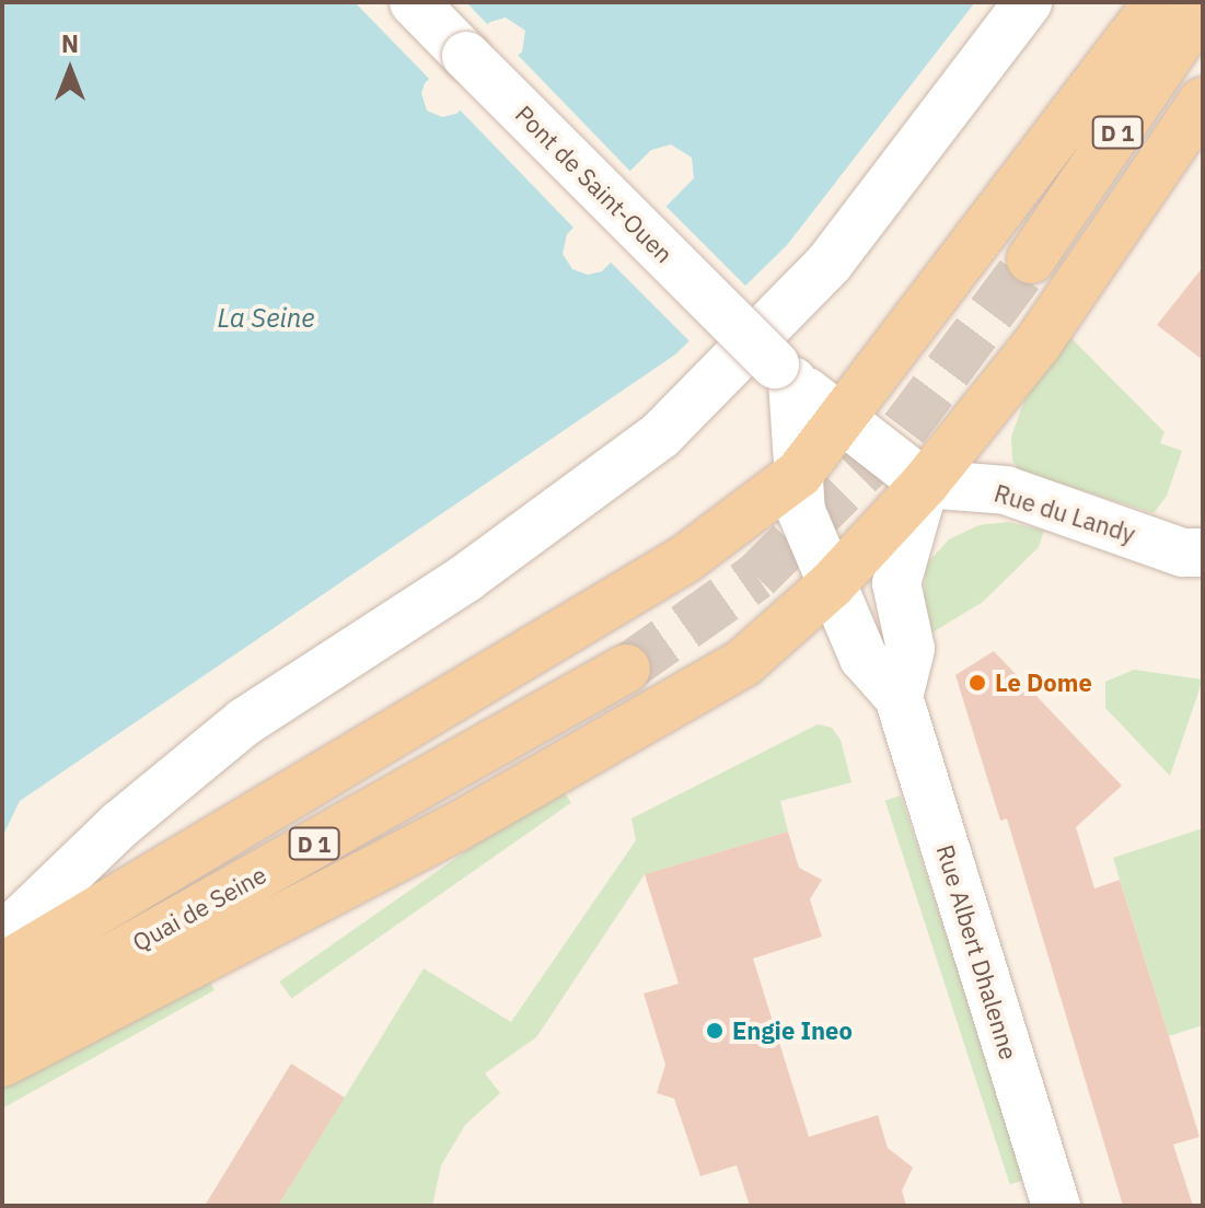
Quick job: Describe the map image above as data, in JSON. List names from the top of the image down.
{
  "streets": {
    "main road": [
      "D 1",
      "Pont de Saint-Ouen",
      "Rue du Landy",
      "Quai de Seine",
      "Rue Albert Dhalenne"
    ]
  },
  "crossings": [
    ["Pont de Saint-Ouen", "Rue du Landy"],
    ["Pont de Saint-Ouen", "Rue Albert Dhalenne"]
  ],
  "water": ["La Seine"],
  "places": ["Le Dome", "Engie Ineo"],
  "north": "top"
}
